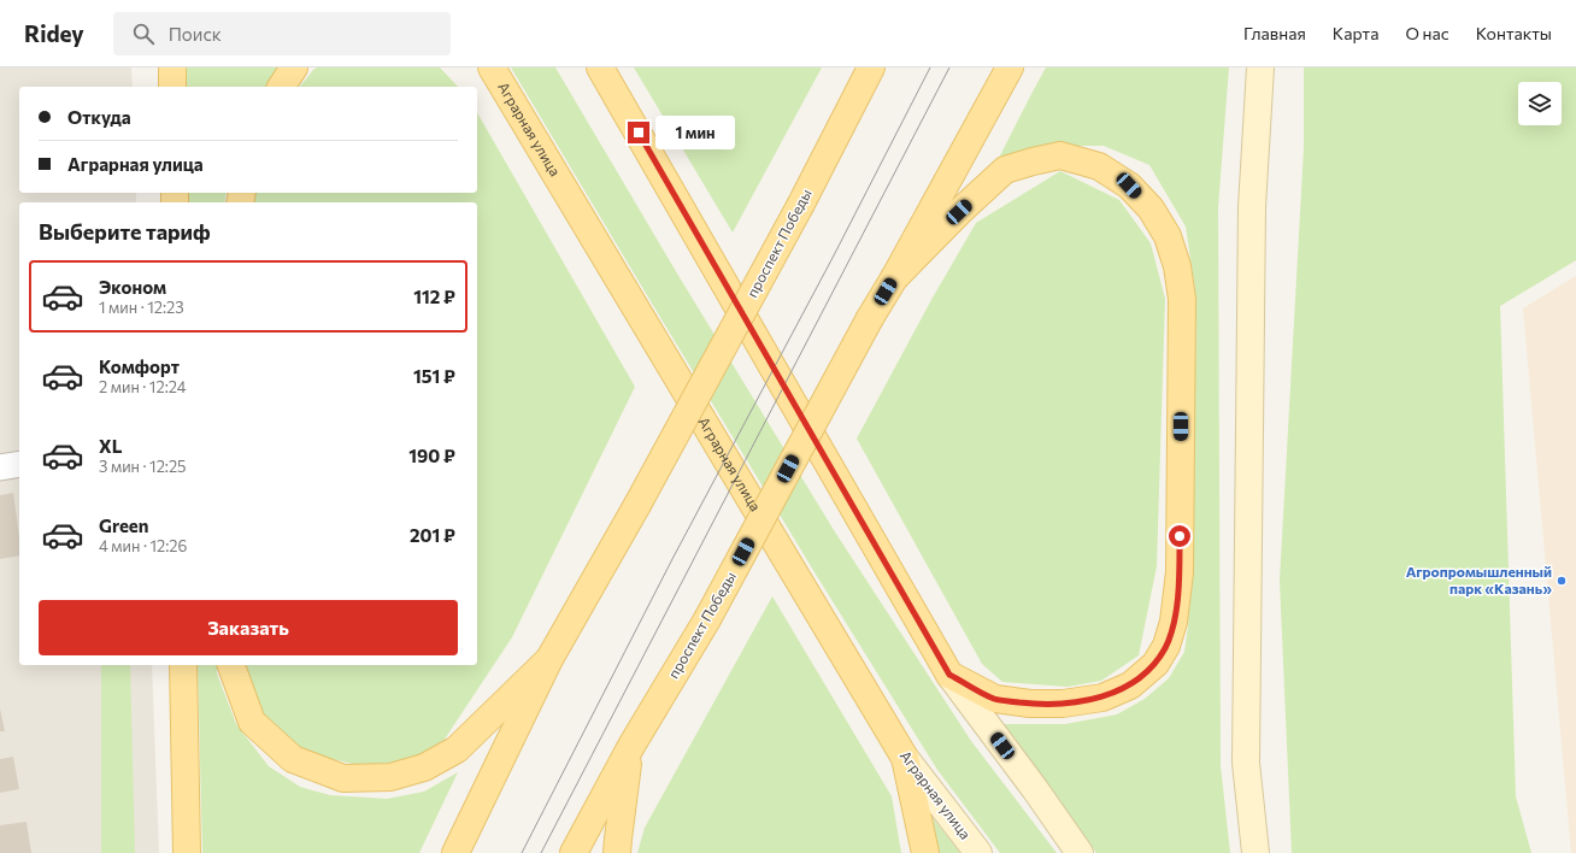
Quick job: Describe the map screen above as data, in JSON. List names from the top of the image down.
{
  "streets": {
    "main road": ["Аграрная улица", "проспект Победы"]
  },
  "places": ["Агропромышленный парк «Казань»"],
  "page": {
    "header": "Ridey",
    "search": "Поиск",
    "nav": [
      "Главная",
      "Карта",
      "О нас",
      "Контакты"
    ],
    "banner": ["Откуда", "Аграрная улица"],
    "bubble": "1 мин",
    "heading": "Выберите тариф",
    "list": [
      {
        "name": "Эконом",
        "note": "1 мин · 12:23",
        "value": "112 ₽"
      },
      {
        "name": "Комфорт",
        "note": "2 мин · 12:24",
        "value": "151 ₽"
      },
      {
        "name": "XL",
        "note": "3 мин · 12:25",
        "value": "190 ₽"
      },
      {
        "name": "Green",
        "note": "4 мин · 12:26",
        "value": "201 ₽"
      }
    ],
    "buttons": "Заказать"
  }
}
